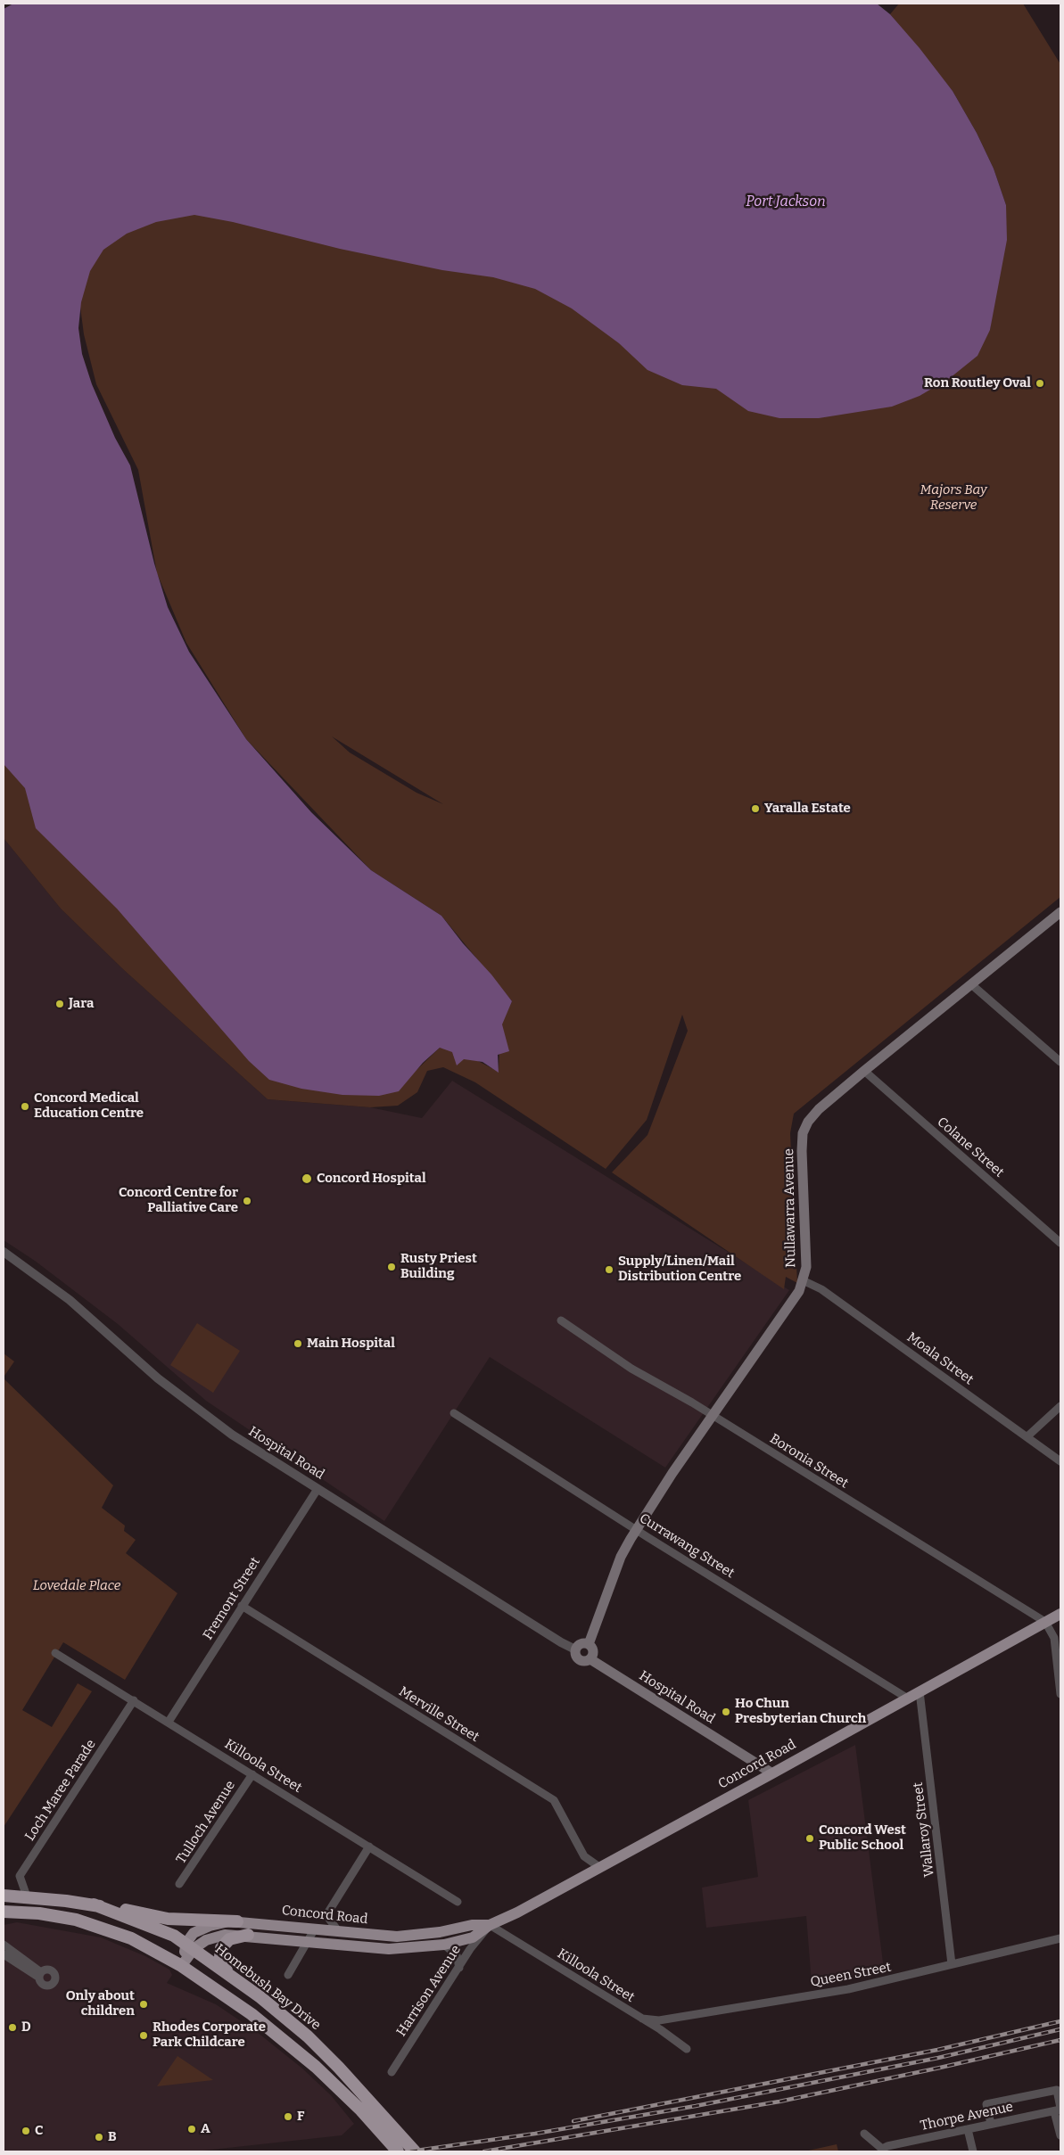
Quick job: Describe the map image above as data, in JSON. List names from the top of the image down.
{
  "streets": {
    "highway": ["Homebush Bay Drive"],
    "main road": ["Nullawarra Avenue", "Hospital Road", "Concord Road"],
    "street": [
      "Colane Street",
      "Moala Street",
      "Boronia Street",
      "Currawang Street",
      "Fremont Street",
      "Merville Street",
      "Killoola Street",
      "Loch Maree Parade",
      "Tulloch Avenue",
      "Wallaroy Street",
      "Queen Street",
      "Harrison Avenue",
      "Thorpe Avenue"
    ]
  },
  "crossings": [
    ["Colane Street", "Nullawarra Avenue"],
    ["Nullawarra Avenue", "Moala Street"],
    ["Nullawarra Avenue", "Hospital Road"],
    ["Nullawarra Avenue", "Boronia Street"],
    ["Nullawarra Avenue", "Currawang Street"],
    ["Hospital Road", "Fremont Street"],
    ["Hospital Road", "Concord Road"],
    ["Boronia Street", "Concord Road"],
    ["Currawang Street", "Concord Road"],
    ["Fremont Street", "Merville Street"],
    ["Fremont Street", "Killoola Street"],
    ["Merville Street", "Concord Road"],
    ["Concord Road", "Killoola Street"],
    ["Concord Road", "Wallaroy Street"],
    ["Concord Road", "Homebush Bay Drive"],
    ["Concord Road", "Harrison Avenue"],
    ["Killoola Street", "Loch Maree Parade"],
    ["Killoola Street", "Tulloch Avenue"],
    ["Killoola Street", "Queen Street"],
    ["Killoola Street", "Harrison Avenue"],
    ["Wallaroy Street", "Queen Street"]
  ],
  "water": ["Port Jackson"],
  "parks": ["Majors Bay Reserve", "Lovedale Place"],
  "places": [
    "Ron Routley Oval",
    "Yaralla Estate",
    "Jara",
    "Concord Medical Education Centre",
    "Concord Hospital",
    "Concord Centre for Palliative Care",
    "Rusty Priest Building",
    "Supply/Linen/Mail Distribution Centre",
    "Main Hospital",
    "Ho Chun Presbyterian Church",
    "Concord West Public School",
    "Only about children",
    "D",
    "Rhodes Corporate Park Childcare",
    "F",
    "A",
    "C",
    "B"
  ]
}
